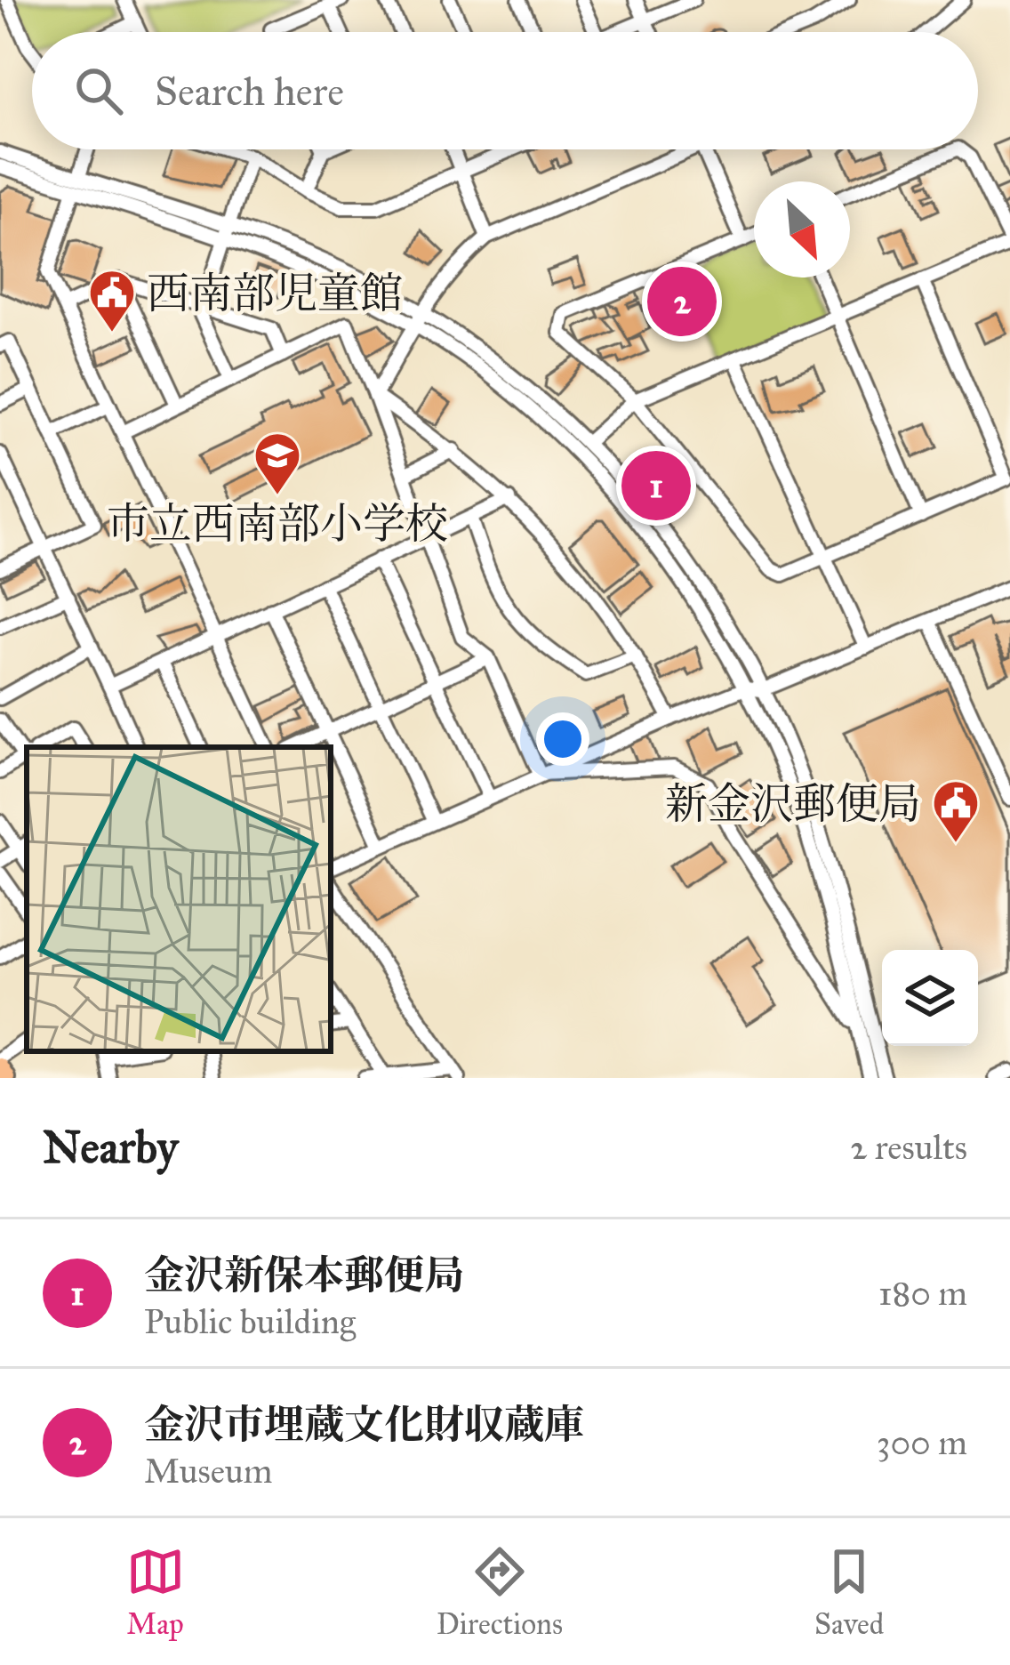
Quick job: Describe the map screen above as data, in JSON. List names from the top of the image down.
{
  "places": {
    "public building": ["西南部児童館", "新金沢郵便局"],
    "school or university": ["市立西南部小学校"]
  },
  "north": "bottom right",
  "page": {
    "search": "Search here",
    "pins": ["2", "1"],
    "heading": ["Nearby", "2 results"],
    "list": [
      {
        "mark": "1",
        "name": "金沢新保本郵便局",
        "note": "Public building",
        "value": "180 m"
      },
      {
        "mark": "2",
        "name": "金沢市埋蔵文化財収蔵庫",
        "note": "Museum",
        "value": "300 m"
      }
    ],
    "nav": ["Map", "Directions", "Saved"]
  }
}
